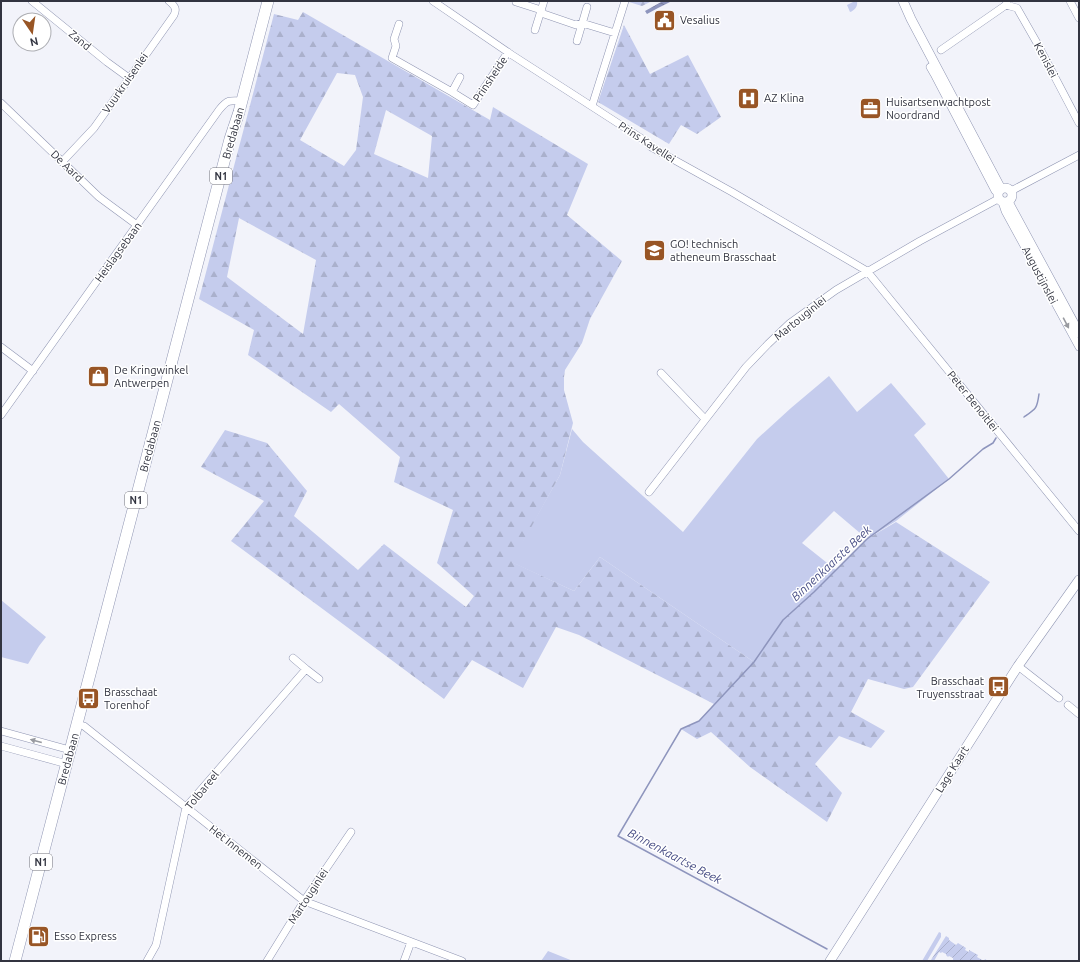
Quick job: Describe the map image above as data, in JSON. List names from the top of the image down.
{
  "streets": {
    "main road": ["Bredabaan", "N1"],
    "street": [
      "Zand",
      "Kenislei",
      "Prinsheide",
      "Vuurkruisenlei",
      "Prins Kavellei",
      "De Aard",
      "Heislagsebaan",
      "Augustijnslei",
      "Martouginlei",
      "Peter Benoitlei",
      "Lage Kaart",
      "Tolbareel",
      "Het Innemen"
    ]
  },
  "crossings": [
    ["Zand", "Vuurkruisenlei"],
    ["Prinsheide", "Prins Kavellei"],
    ["Vuurkruisenlei", "De Aard"],
    ["Bredabaan", "Heislagsebaan"],
    ["Bredabaan", "Het Innemen"],
    ["Prins Kavellei", "Martouginlei"],
    ["Prins Kavellei", "Peter Benoitlei"],
    ["De Aard", "Heislagsebaan"],
    ["Augustijnslei", "Martouginlei"],
    ["Martouginlei", "Peter Benoitlei"],
    ["Martouginlei", "Het Innemen"],
    ["Tolbareel", "Het Innemen"]
  ],
  "water": ["Binnenkaarste Beek", "Binnenkaartse Beek"],
  "places": {
    "public building": ["Vesalius"],
    "hospital": ["AZ Klina"],
    "office": ["Huisartsenwachtpost Noordrand"],
    "school or university": ["GO! technisch atheneum Brasschaat"],
    "shop": ["De Kringwinkel Antwerpen"],
    "bus stop": ["Brasschaat Truyensstraat", "Brasschaat Torenhof"],
    "fuel station": ["Esso Express"]
  },
  "north": "bottom"
}
